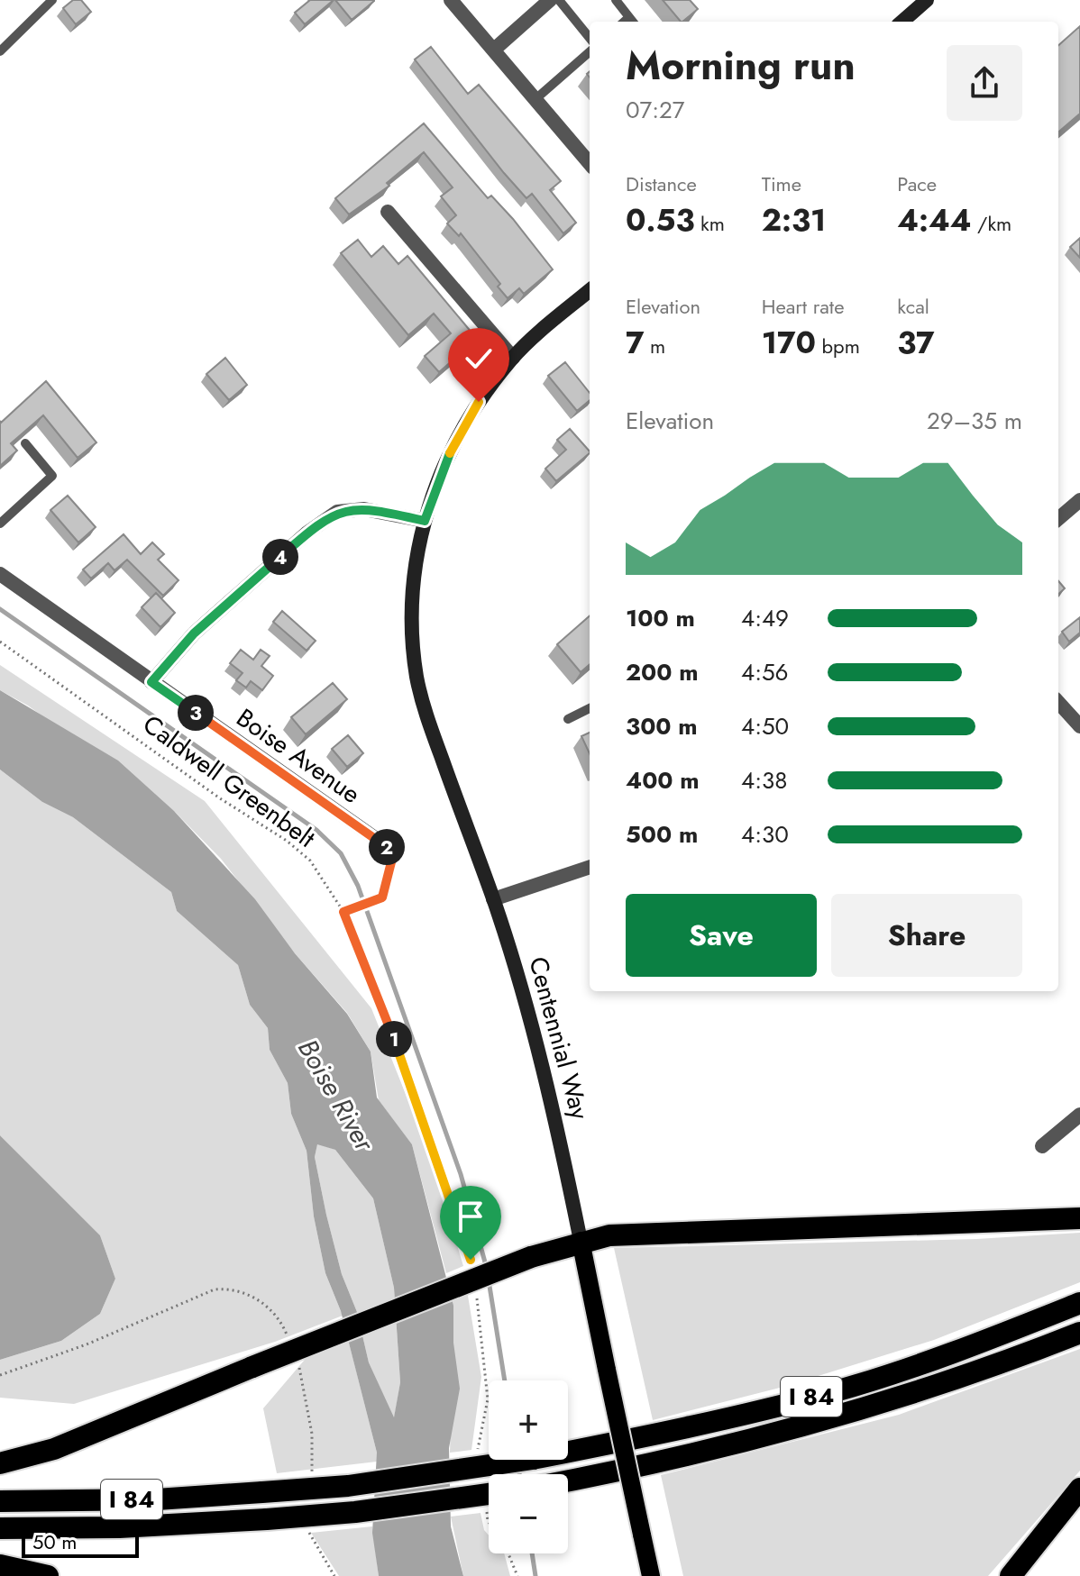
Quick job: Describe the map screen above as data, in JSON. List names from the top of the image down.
{
  "streets": {
    "highway": ["I 84"],
    "main road": ["Centennial Way"],
    "street": ["Boise Avenue"],
    "path": ["Caldwell Greenbelt"]
  },
  "water": ["Boise River"],
  "scale_bar": "50 m",
  "page": {
    "heading": ["Morning run", "07:27"],
    "stats": [
      ["Distance", "0.53 km"],
      ["Time", "2:31"],
      ["Pace", "4:44 /km"],
      ["Elevation", "7 m"],
      ["Heart rate", "170 bpm"],
      ["kcal", "37"]
    ],
    "chart": ["Elevation", "29–35 m"],
    "pins": [
      "4",
      "3",
      "2",
      "1"
    ],
    "list": [
      {
        "name": "100 m",
        "note": "4:49"
      },
      {
        "name": "200 m",
        "note": "4:56"
      },
      {
        "name": "300 m",
        "note": "4:50"
      },
      {
        "name": "400 m",
        "note": "4:38"
      },
      {
        "name": "500 m",
        "note": "4:30"
      }
    ],
    "buttons": ["Save", "Share"],
    "map_buttons": ["+", "−"],
    "scale": "50 m"
  }
}
